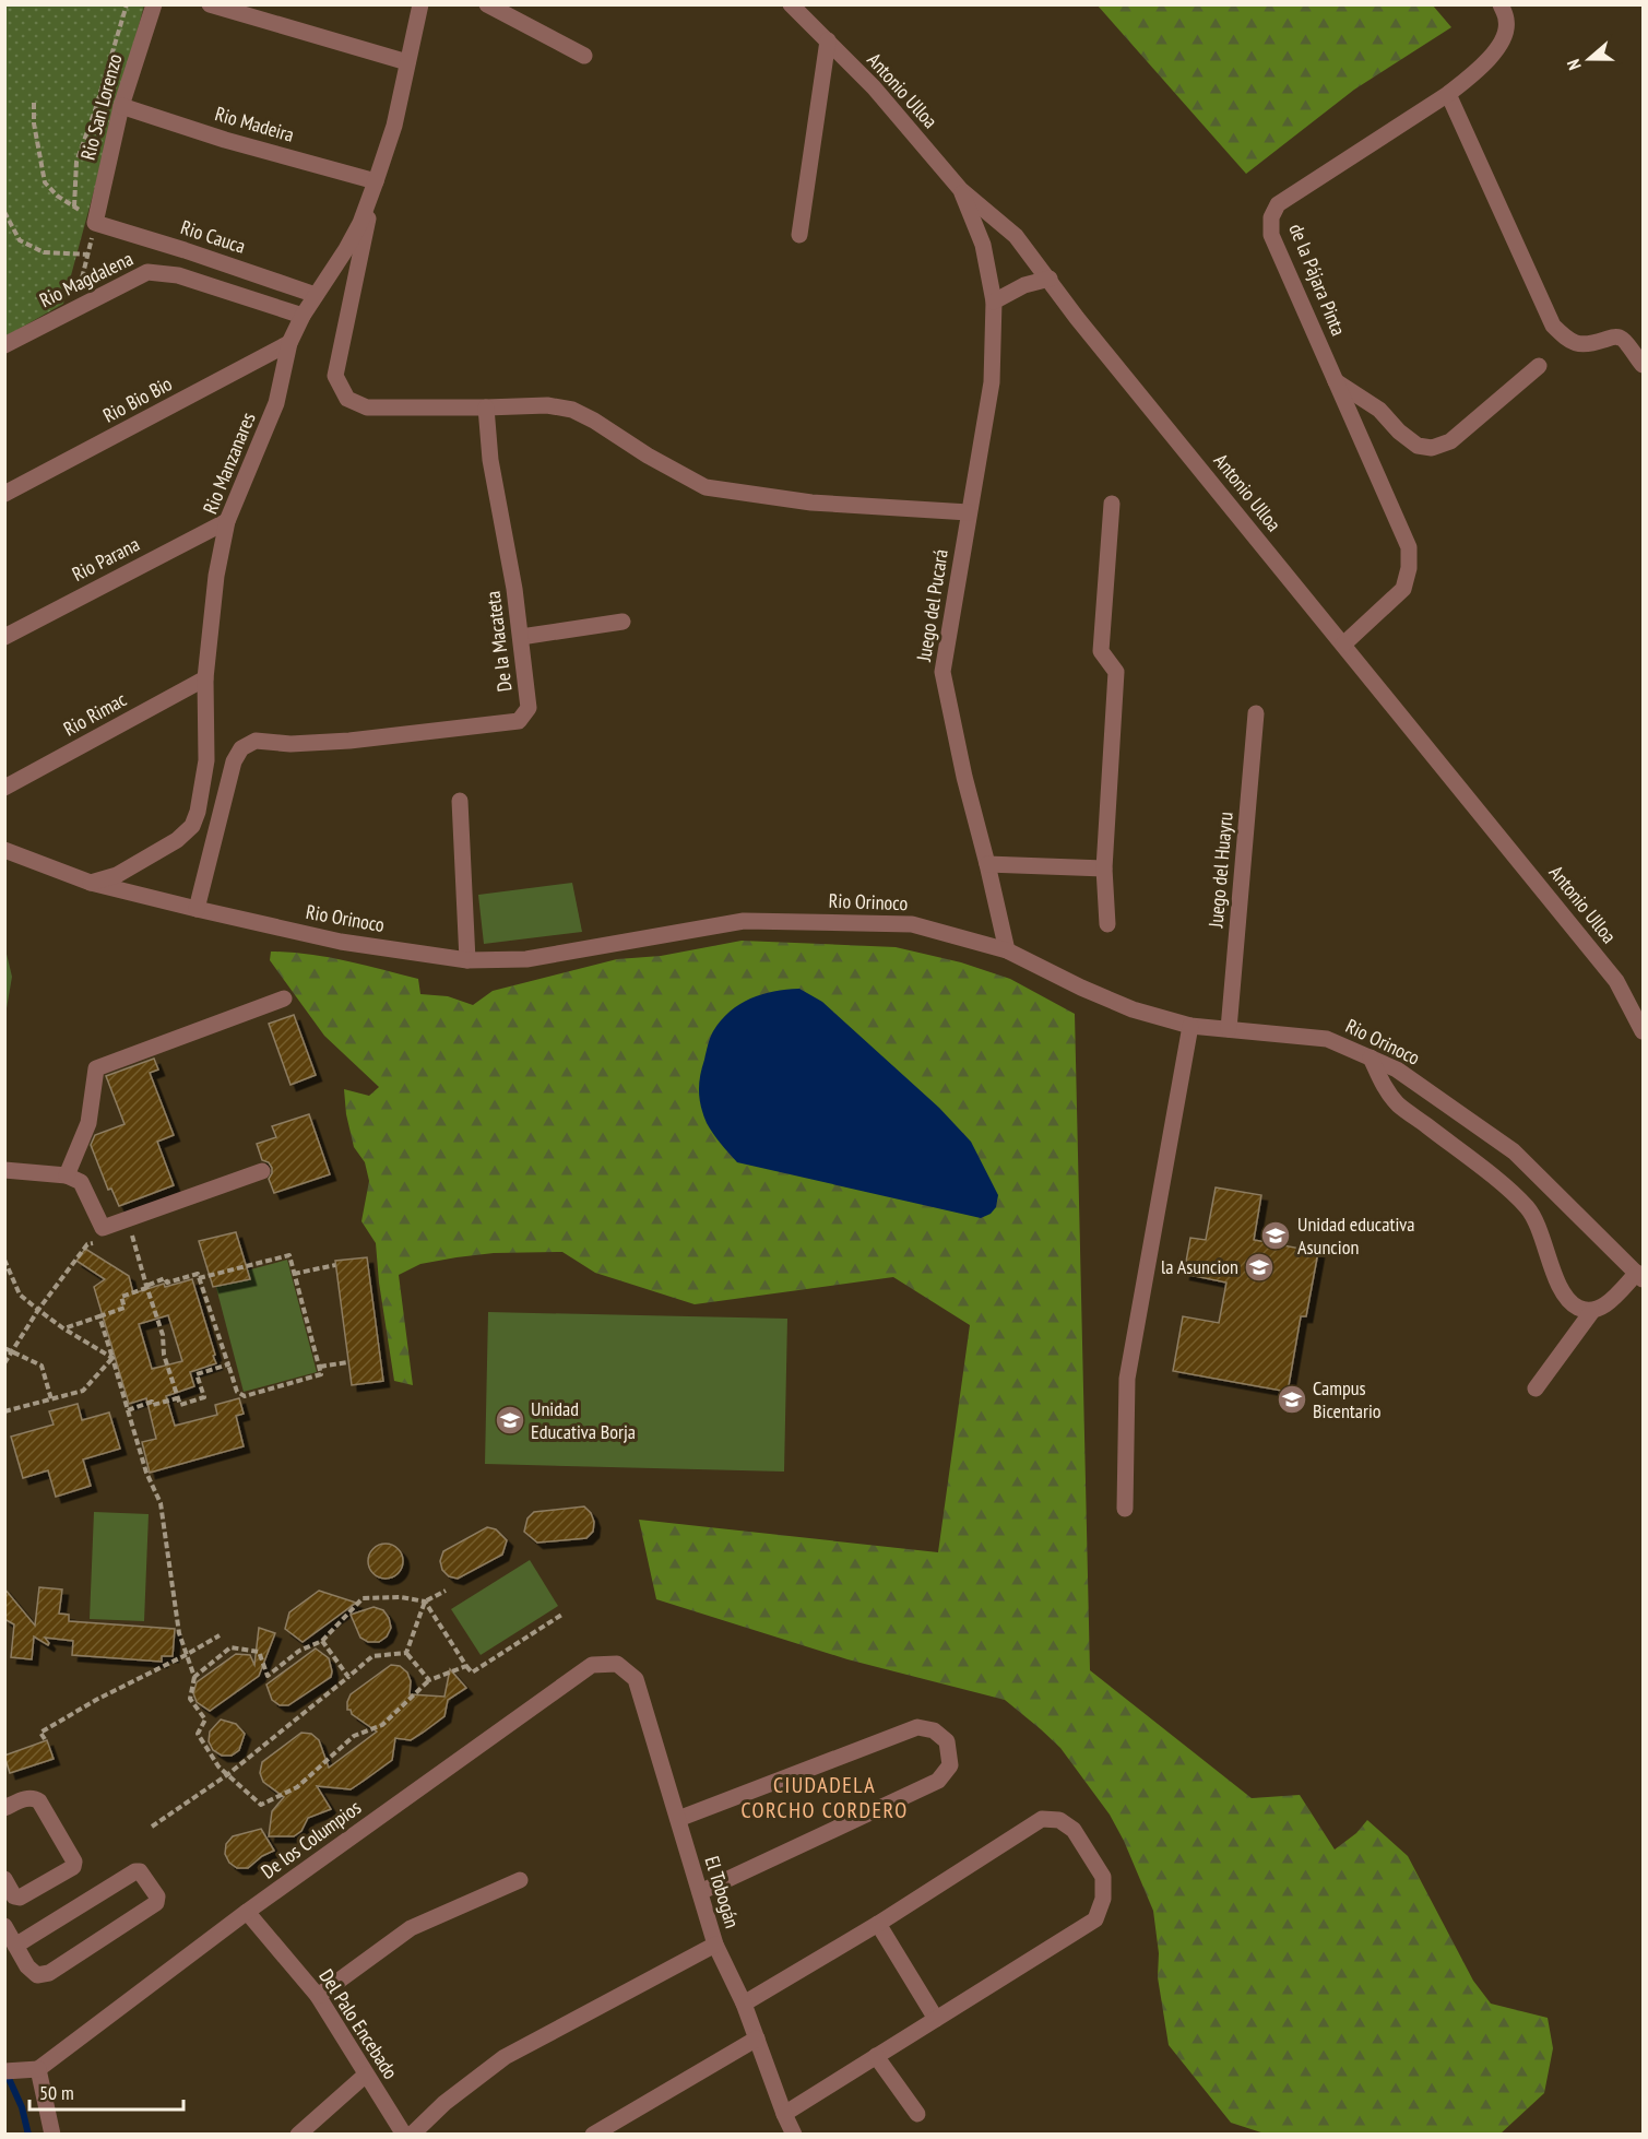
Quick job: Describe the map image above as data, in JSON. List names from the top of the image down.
{
  "streets": {
    "street": [
      "Antonio Ulloa",
      "Rio San Lorenzo",
      "Rio Madeira",
      "Rio Cauca",
      "Rio Magdalena",
      "de la Pájara Pinta",
      "Rio Bio Bio",
      "Rio Manzanares",
      "Rio Parana",
      "Juego del Pucará",
      "De la Macateta",
      "Rio Rimac",
      "Juego del Huayru",
      "Rio Orinoco",
      "De los Columpios",
      "El Tobogán",
      "Del Palo Encebado"
    ]
  },
  "crossings": [
    ["Antonio Ulloa", "de la Pájara Pinta"],
    ["Antonio Ulloa", "Juego del Pucará"],
    ["Rio San Lorenzo", "Rio Madeira"],
    ["Rio San Lorenzo", "Rio Cauca"],
    ["Rio Madeira", "Rio Manzanares"],
    ["Rio Cauca", "Rio Manzanares"],
    ["Rio Magdalena", "Rio Manzanares"],
    ["Rio Bio Bio", "Rio Manzanares"],
    ["Rio Manzanares", "Rio Parana"],
    ["Rio Manzanares", "Rio Rimac"],
    ["Rio Manzanares", "Rio Orinoco"],
    ["Juego del Pucará", "Rio Orinoco"],
    ["De la Macateta", "Rio Orinoco"],
    ["Juego del Huayru", "Rio Orinoco"],
    ["De los Columpios", "El Tobogán"],
    ["De los Columpios", "Del Palo Encebado"]
  ],
  "districts": ["CIUDADELA CORCHO CORDERO"],
  "places": {
    "school or university": [
      "Unidad educativa Asuncion",
      "la Asuncion",
      "Campus Bicentario",
      "Unidad Educativa Borja"
    ]
  },
  "scale_bar": "50 m",
  "north": "left"
}
